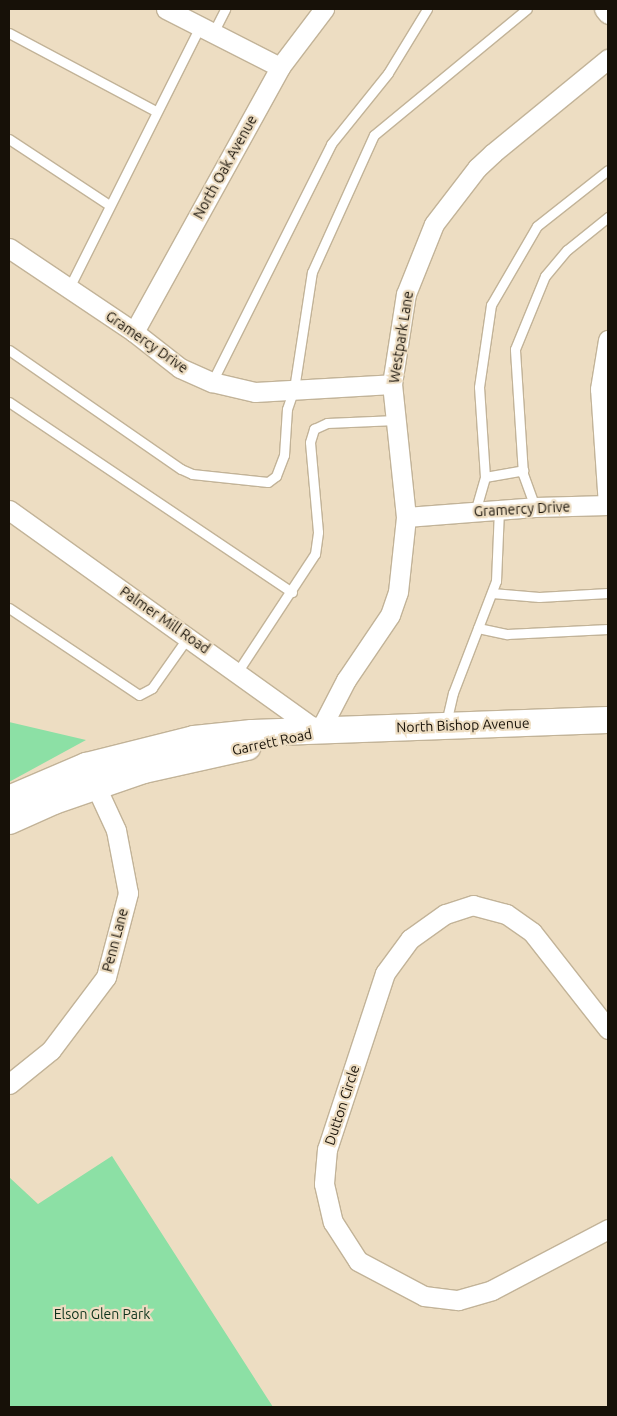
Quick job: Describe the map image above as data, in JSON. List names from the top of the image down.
{
  "streets": {
    "main road": ["North Bishop Avenue", "Garrett Road"],
    "street": [
      "North Oak Avenue",
      "Westpark Lane",
      "Gramercy Drive",
      "Palmer Mill Road",
      "Penn Lane",
      "Dutton Circle"
    ]
  },
  "crossings": [
    ["North Oak Avenue", "Gramercy Drive"],
    ["Westpark Lane", "Gramercy Drive"],
    ["Westpark Lane", "Palmer Mill Road"],
    ["Westpark Lane", "North Bishop Avenue"],
    ["Westpark Lane", "Garrett Road"],
    ["Palmer Mill Road", "North Bishop Avenue"],
    ["Palmer Mill Road", "Garrett Road"],
    ["North Bishop Avenue", "Garrett Road"],
    ["Garrett Road", "Penn Lane"]
  ],
  "parks": ["Elson Glen Park"]
}
